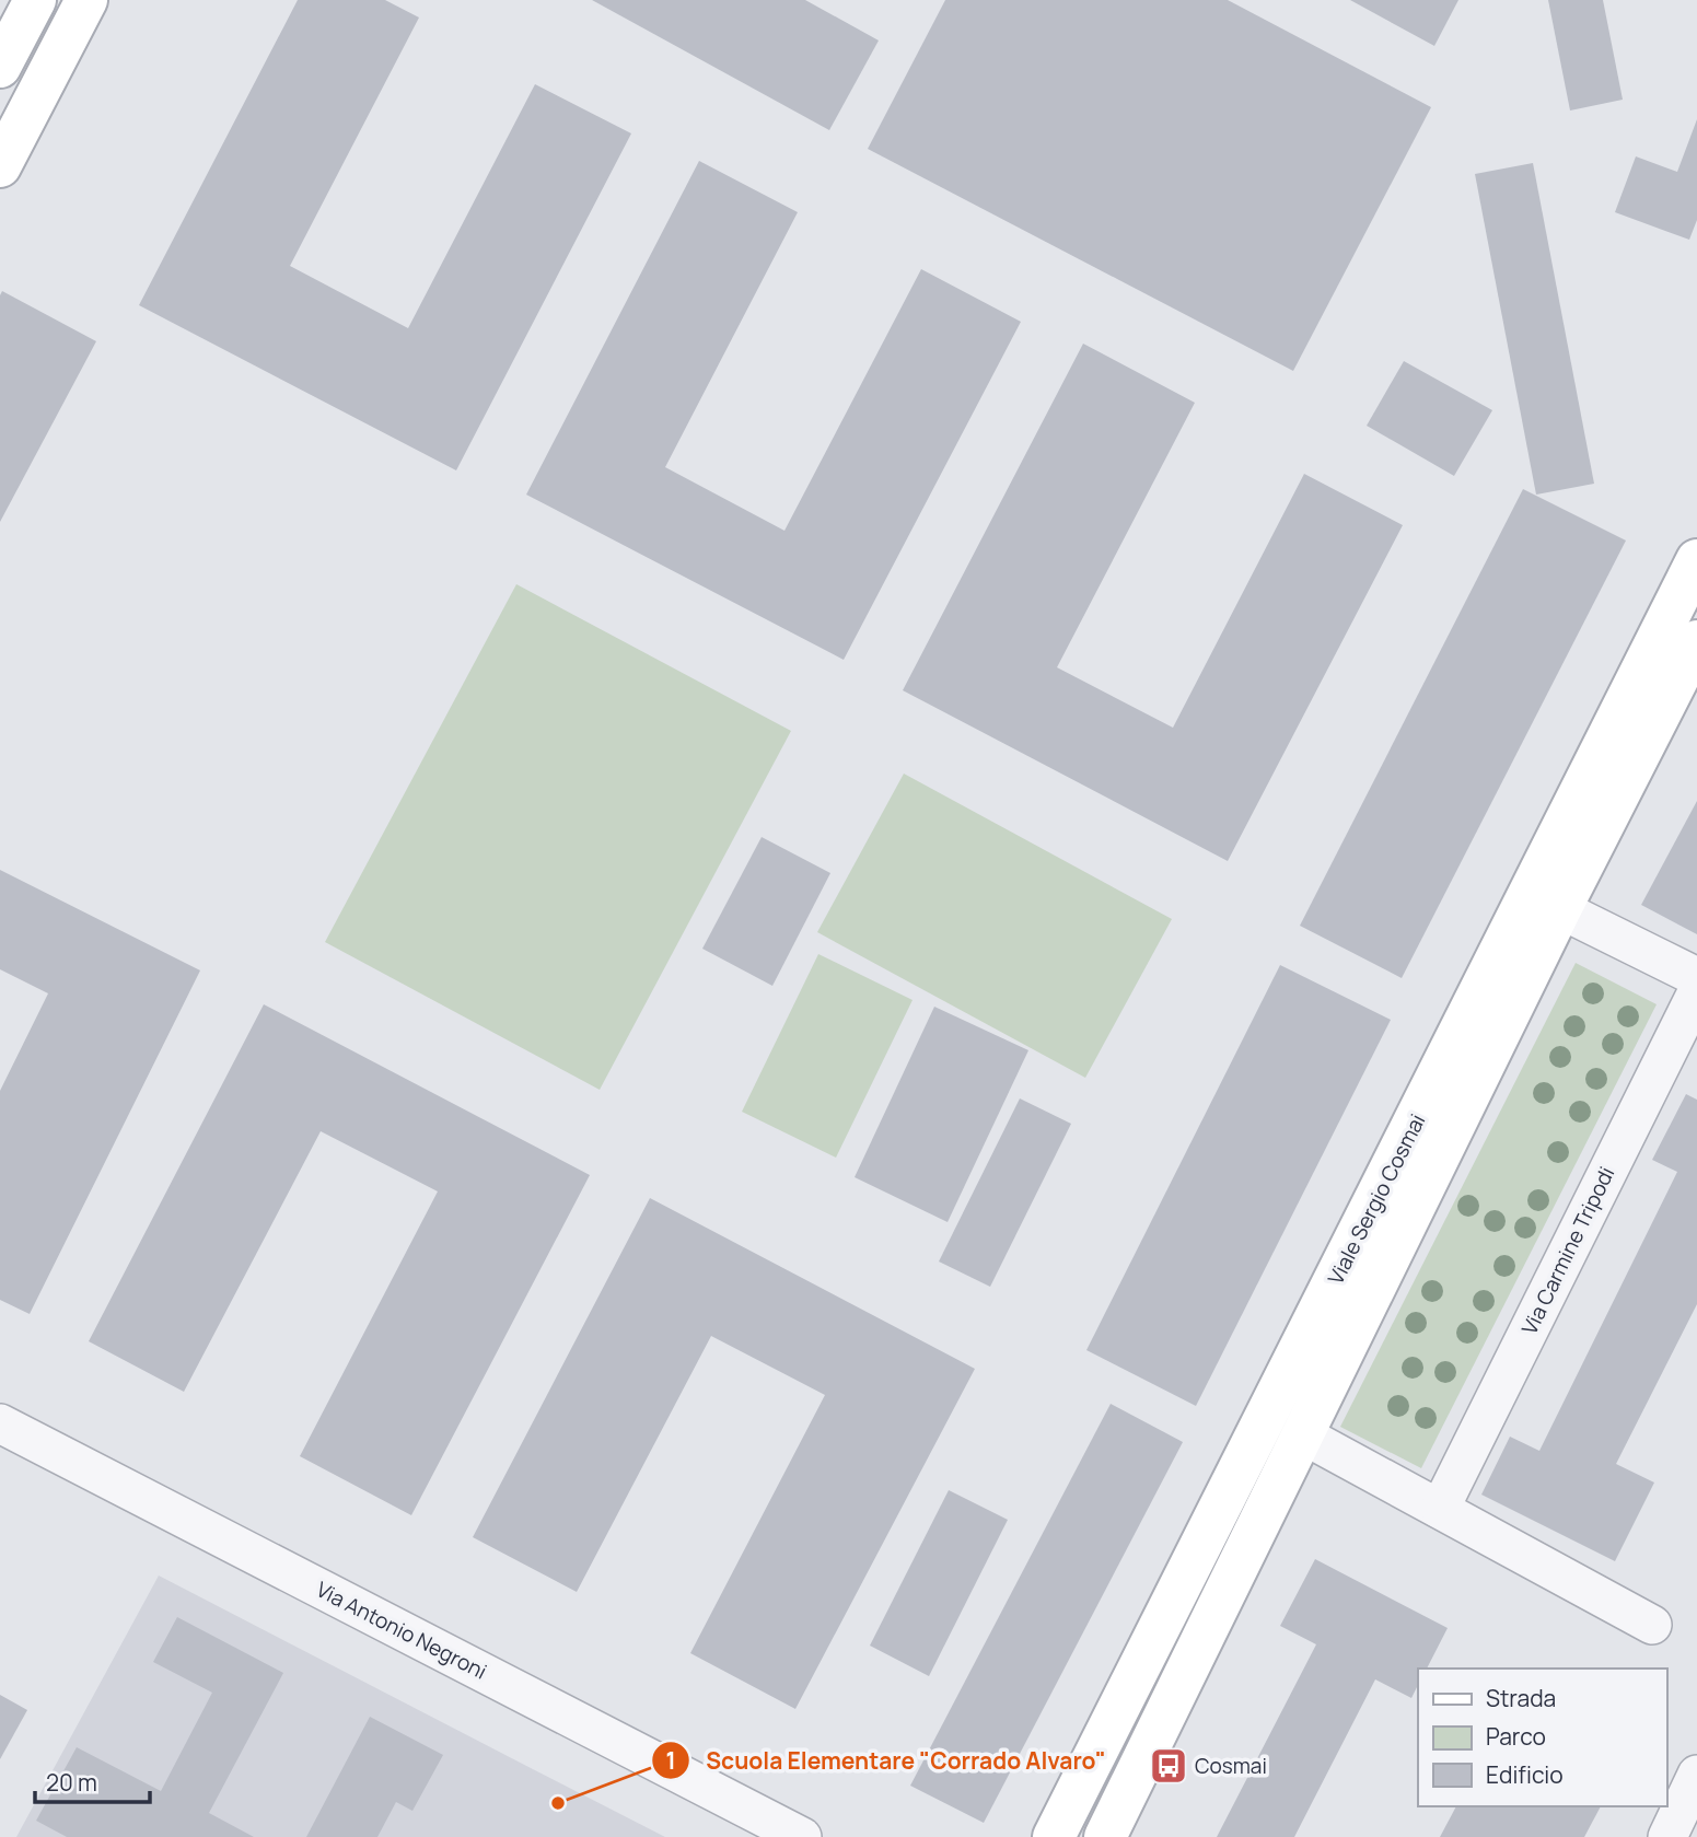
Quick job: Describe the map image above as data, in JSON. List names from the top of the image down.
{
  "streets": {
    "street": ["Viale Sergio Cosmai", "Via Carmine Tripodi", "Via Antonio Negroni"]
  },
  "places": {
    "bus stop": ["Cosmai"],
    "other": ["Scuola Elementare \"Corrado Alvaro\""]
  },
  "legend": ["Strada", "Parco", "Edificio"],
  "scale_bar": "20 m"
}
